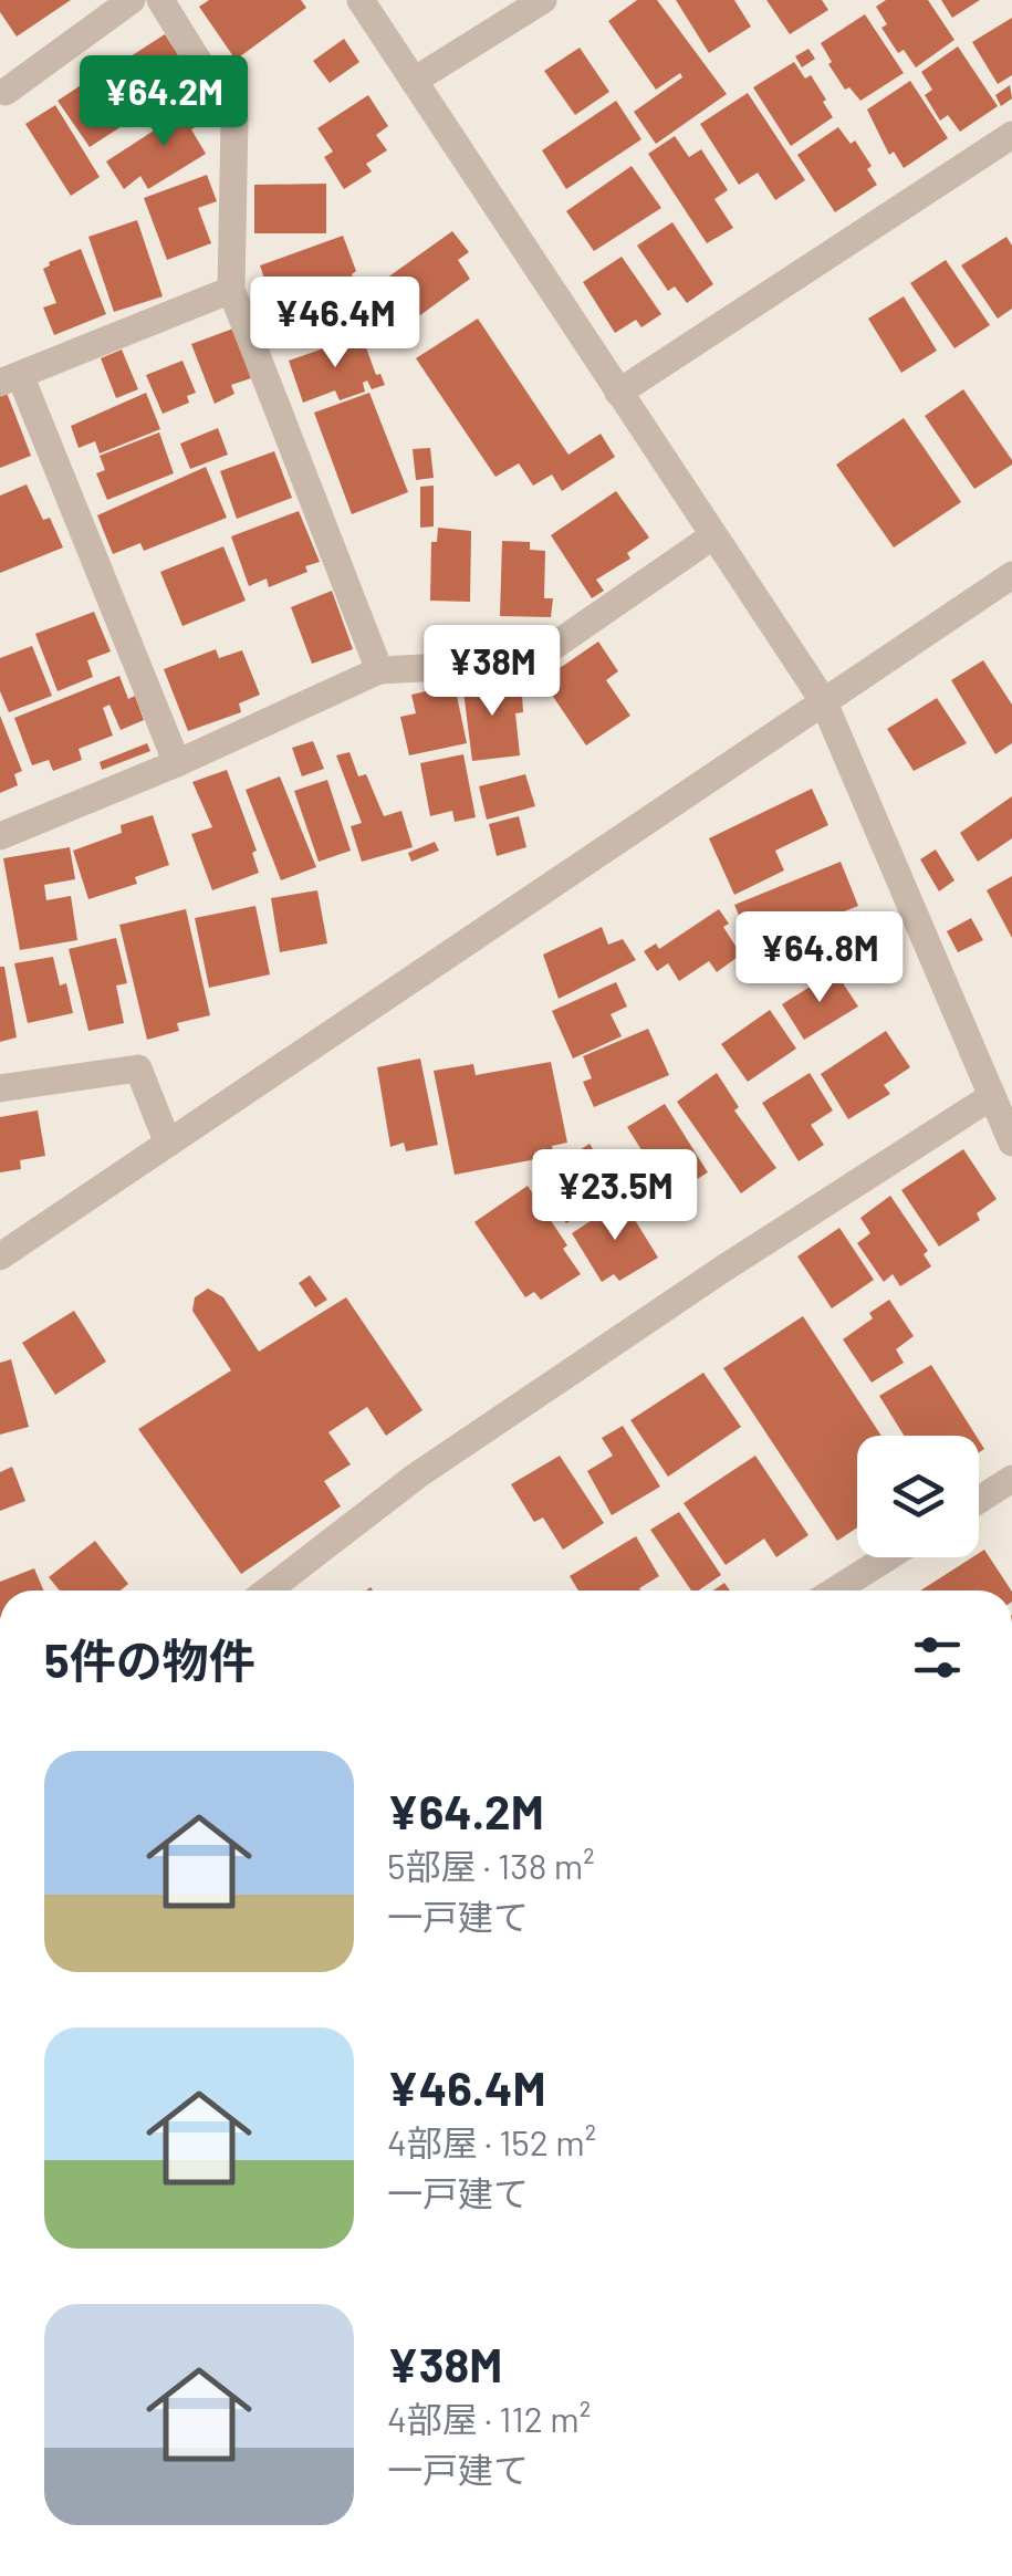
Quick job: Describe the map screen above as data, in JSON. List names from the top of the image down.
{
  "page": {
    "price": [
      "¥64.2M",
      "¥46.4M",
      "¥38M",
      "¥64.8M",
      "¥23.5M"
    ],
    "heading": "5件の物件",
    "list": [
      {
        "name": "¥64.2M",
        "note": "5部屋 · 138 m² · 一戸建て"
      },
      {
        "name": "¥46.4M",
        "note": "4部屋 · 152 m² · 一戸建て"
      },
      {
        "name": "¥38M",
        "note": "4部屋 · 112 m² · 一戸建て"
      }
    ]
  }
}
